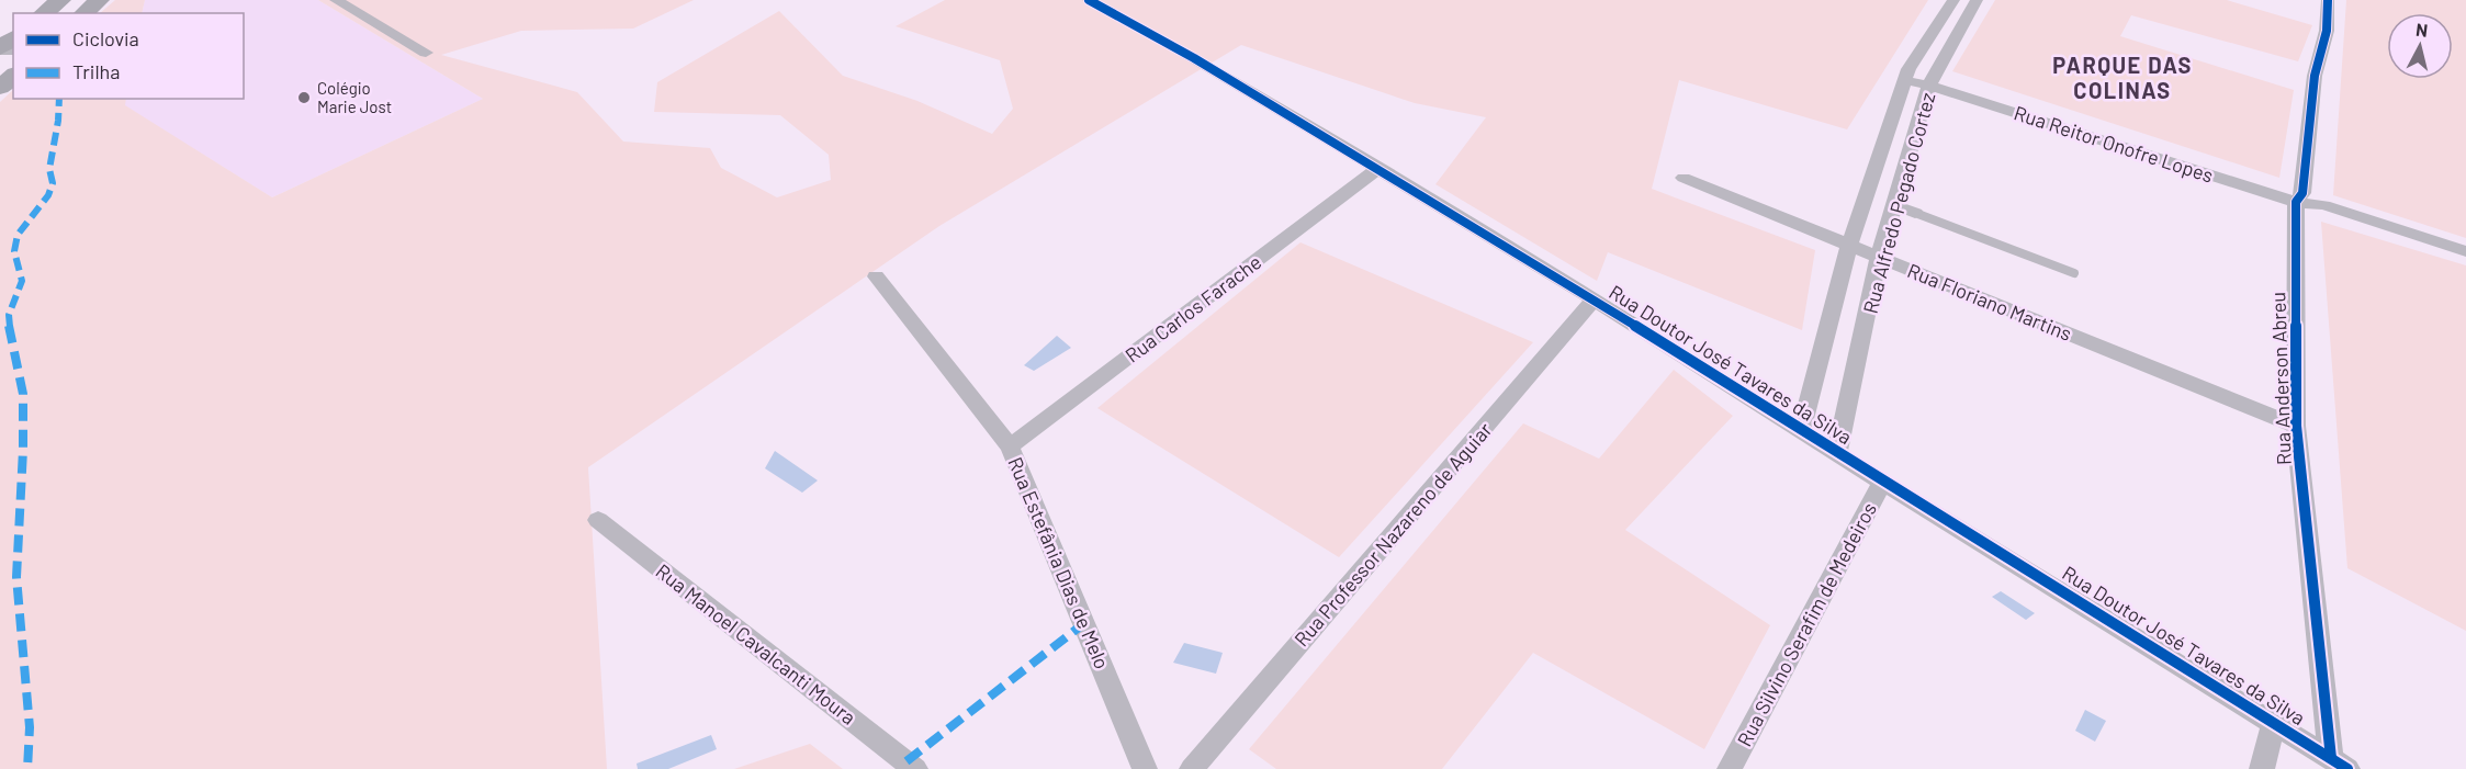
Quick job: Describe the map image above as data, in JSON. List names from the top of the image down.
{
  "streets": {
    "street": [
      "Rua Reitor Onofre Lopes",
      "Rua Alfredo Pegado Cortez",
      "Rua Floriano Martins",
      "Rua Carlos Farache",
      "Rua Doutor José Tavares da Silva",
      "Rua Anderson Abreu",
      "Rua Professor Nazareno de Aguiar",
      "Rua Estefânia Dias de Melo",
      "Rua Silvino Serafim de Medeiros",
      "Rua Manoel Cavalcanti Moura"
    ]
  },
  "crossings": [
    ["Rua Reitor Onofre Lopes", "Rua Alfredo Pegado Cortez"],
    ["Rua Reitor Onofre Lopes", "Rua Anderson Abreu"],
    ["Rua Alfredo Pegado Cortez", "Rua Floriano Martins"],
    ["Rua Alfredo Pegado Cortez", "Rua Doutor José Tavares da Silva"],
    ["Rua Floriano Martins", "Rua Anderson Abreu"],
    ["Rua Carlos Farache", "Rua Doutor José Tavares da Silva"],
    ["Rua Carlos Farache", "Rua Estefânia Dias de Melo"],
    ["Rua Doutor José Tavares da Silva", "Rua Anderson Abreu"],
    ["Rua Doutor José Tavares da Silva", "Rua Professor Nazareno de Aguiar"],
    ["Rua Doutor José Tavares da Silva", "Rua Silvino Serafim de Medeiros"]
  ],
  "districts": ["PARQUE DAS COLINAS"],
  "places": ["Colégio Marie Jost"],
  "legend": ["Ciclovia", "Trilha"],
  "north": "top"
}
